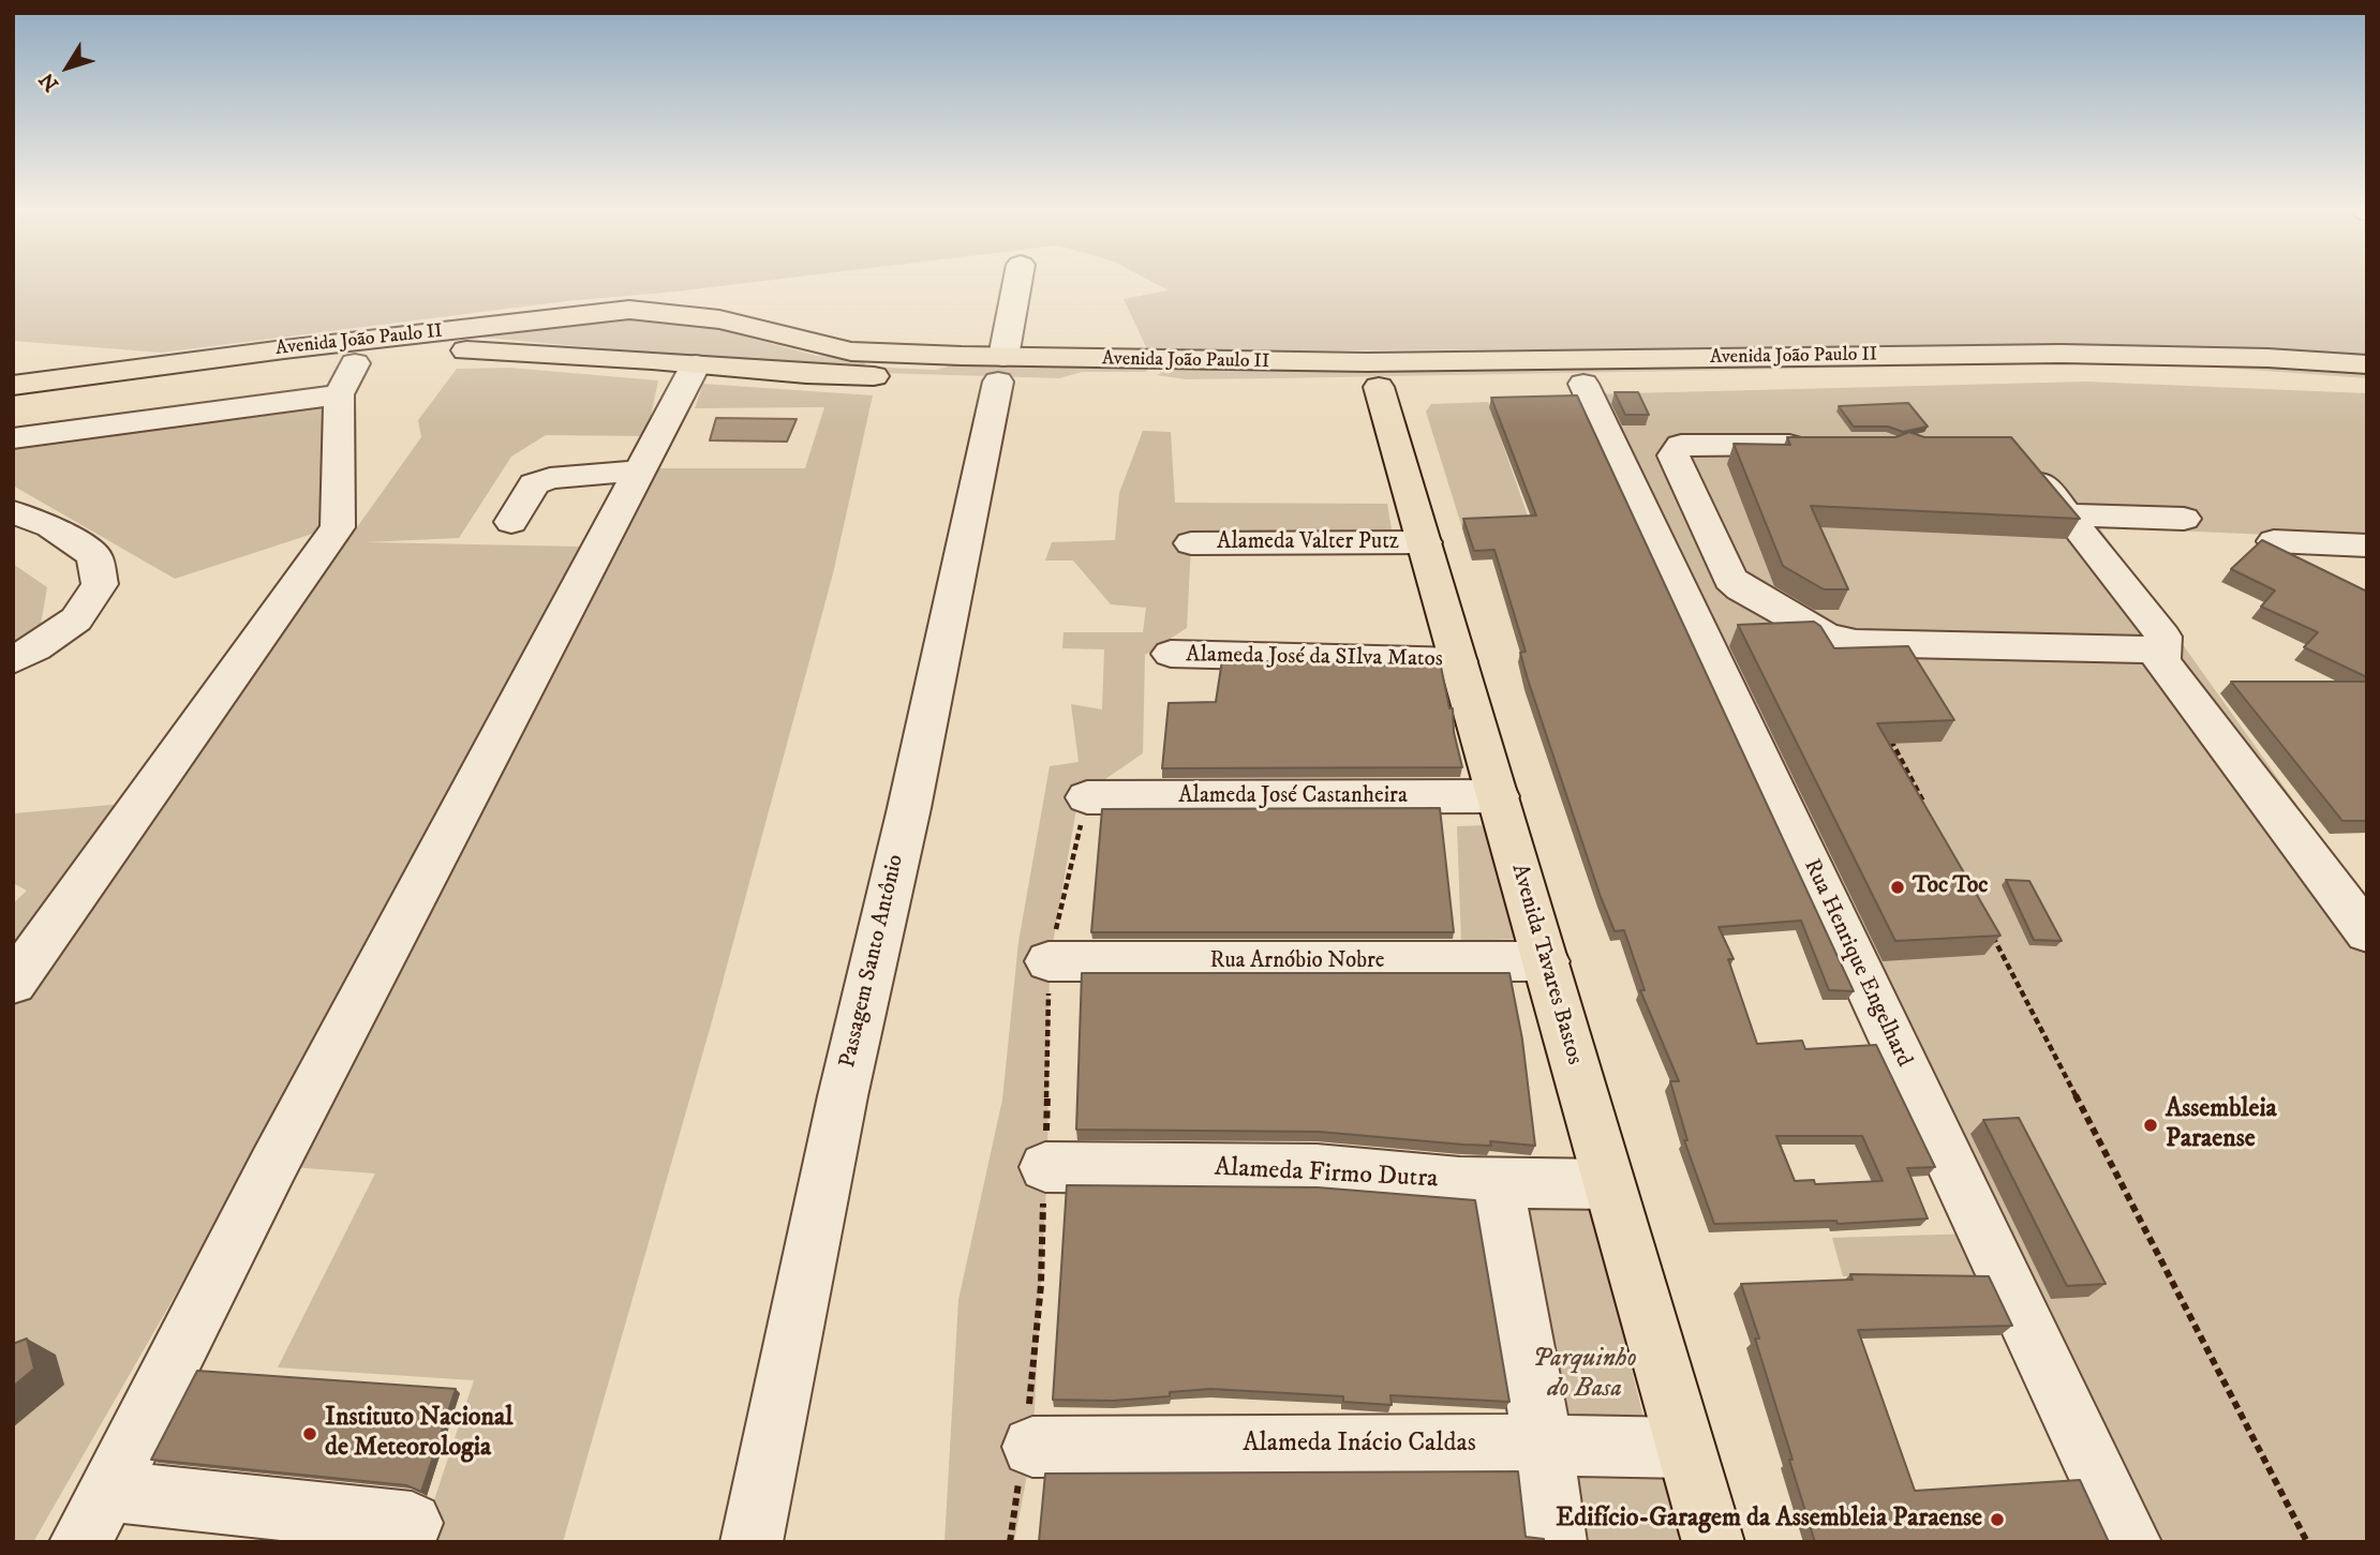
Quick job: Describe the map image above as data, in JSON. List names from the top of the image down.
{
  "streets": {
    "main road": ["Avenida João Paulo II", "Avenida Tavares Bastos"],
    "street": [
      "Alameda Valter Putz",
      "Alameda José da SIlva Matos",
      "Alameda José Castanheira",
      "Passagem Santo Antônio",
      "Rua Arnóbio Nobre",
      "Rua Henrique Engelhard",
      "Alameda Firmo Dutra",
      "Alameda Inácio Caldas"
    ]
  },
  "crossings": [
    ["Avenida João Paulo II", "Passagem Santo Antônio"],
    ["Avenida João Paulo II", "Rua Henrique Engelhard"],
    ["Avenida João Paulo II", "Avenida Tavares Bastos"],
    ["Alameda Valter Putz", "Avenida Tavares Bastos"],
    ["Alameda José da SIlva Matos", "Avenida Tavares Bastos"],
    ["Alameda José Castanheira", "Avenida Tavares Bastos"],
    ["Rua Arnóbio Nobre", "Avenida Tavares Bastos"],
    ["Avenida Tavares Bastos", "Alameda Firmo Dutra"],
    ["Avenida Tavares Bastos", "Alameda Inácio Caldas"]
  ],
  "parks": ["Parquinho do Basa"],
  "places": [
    "Toc Toc",
    "Assembleia Paraense",
    "Instituto Nacional de Meteorologia",
    "Edifício-Garagem da Assembleia Paraense"
  ],
  "north": "bottom left"
}
